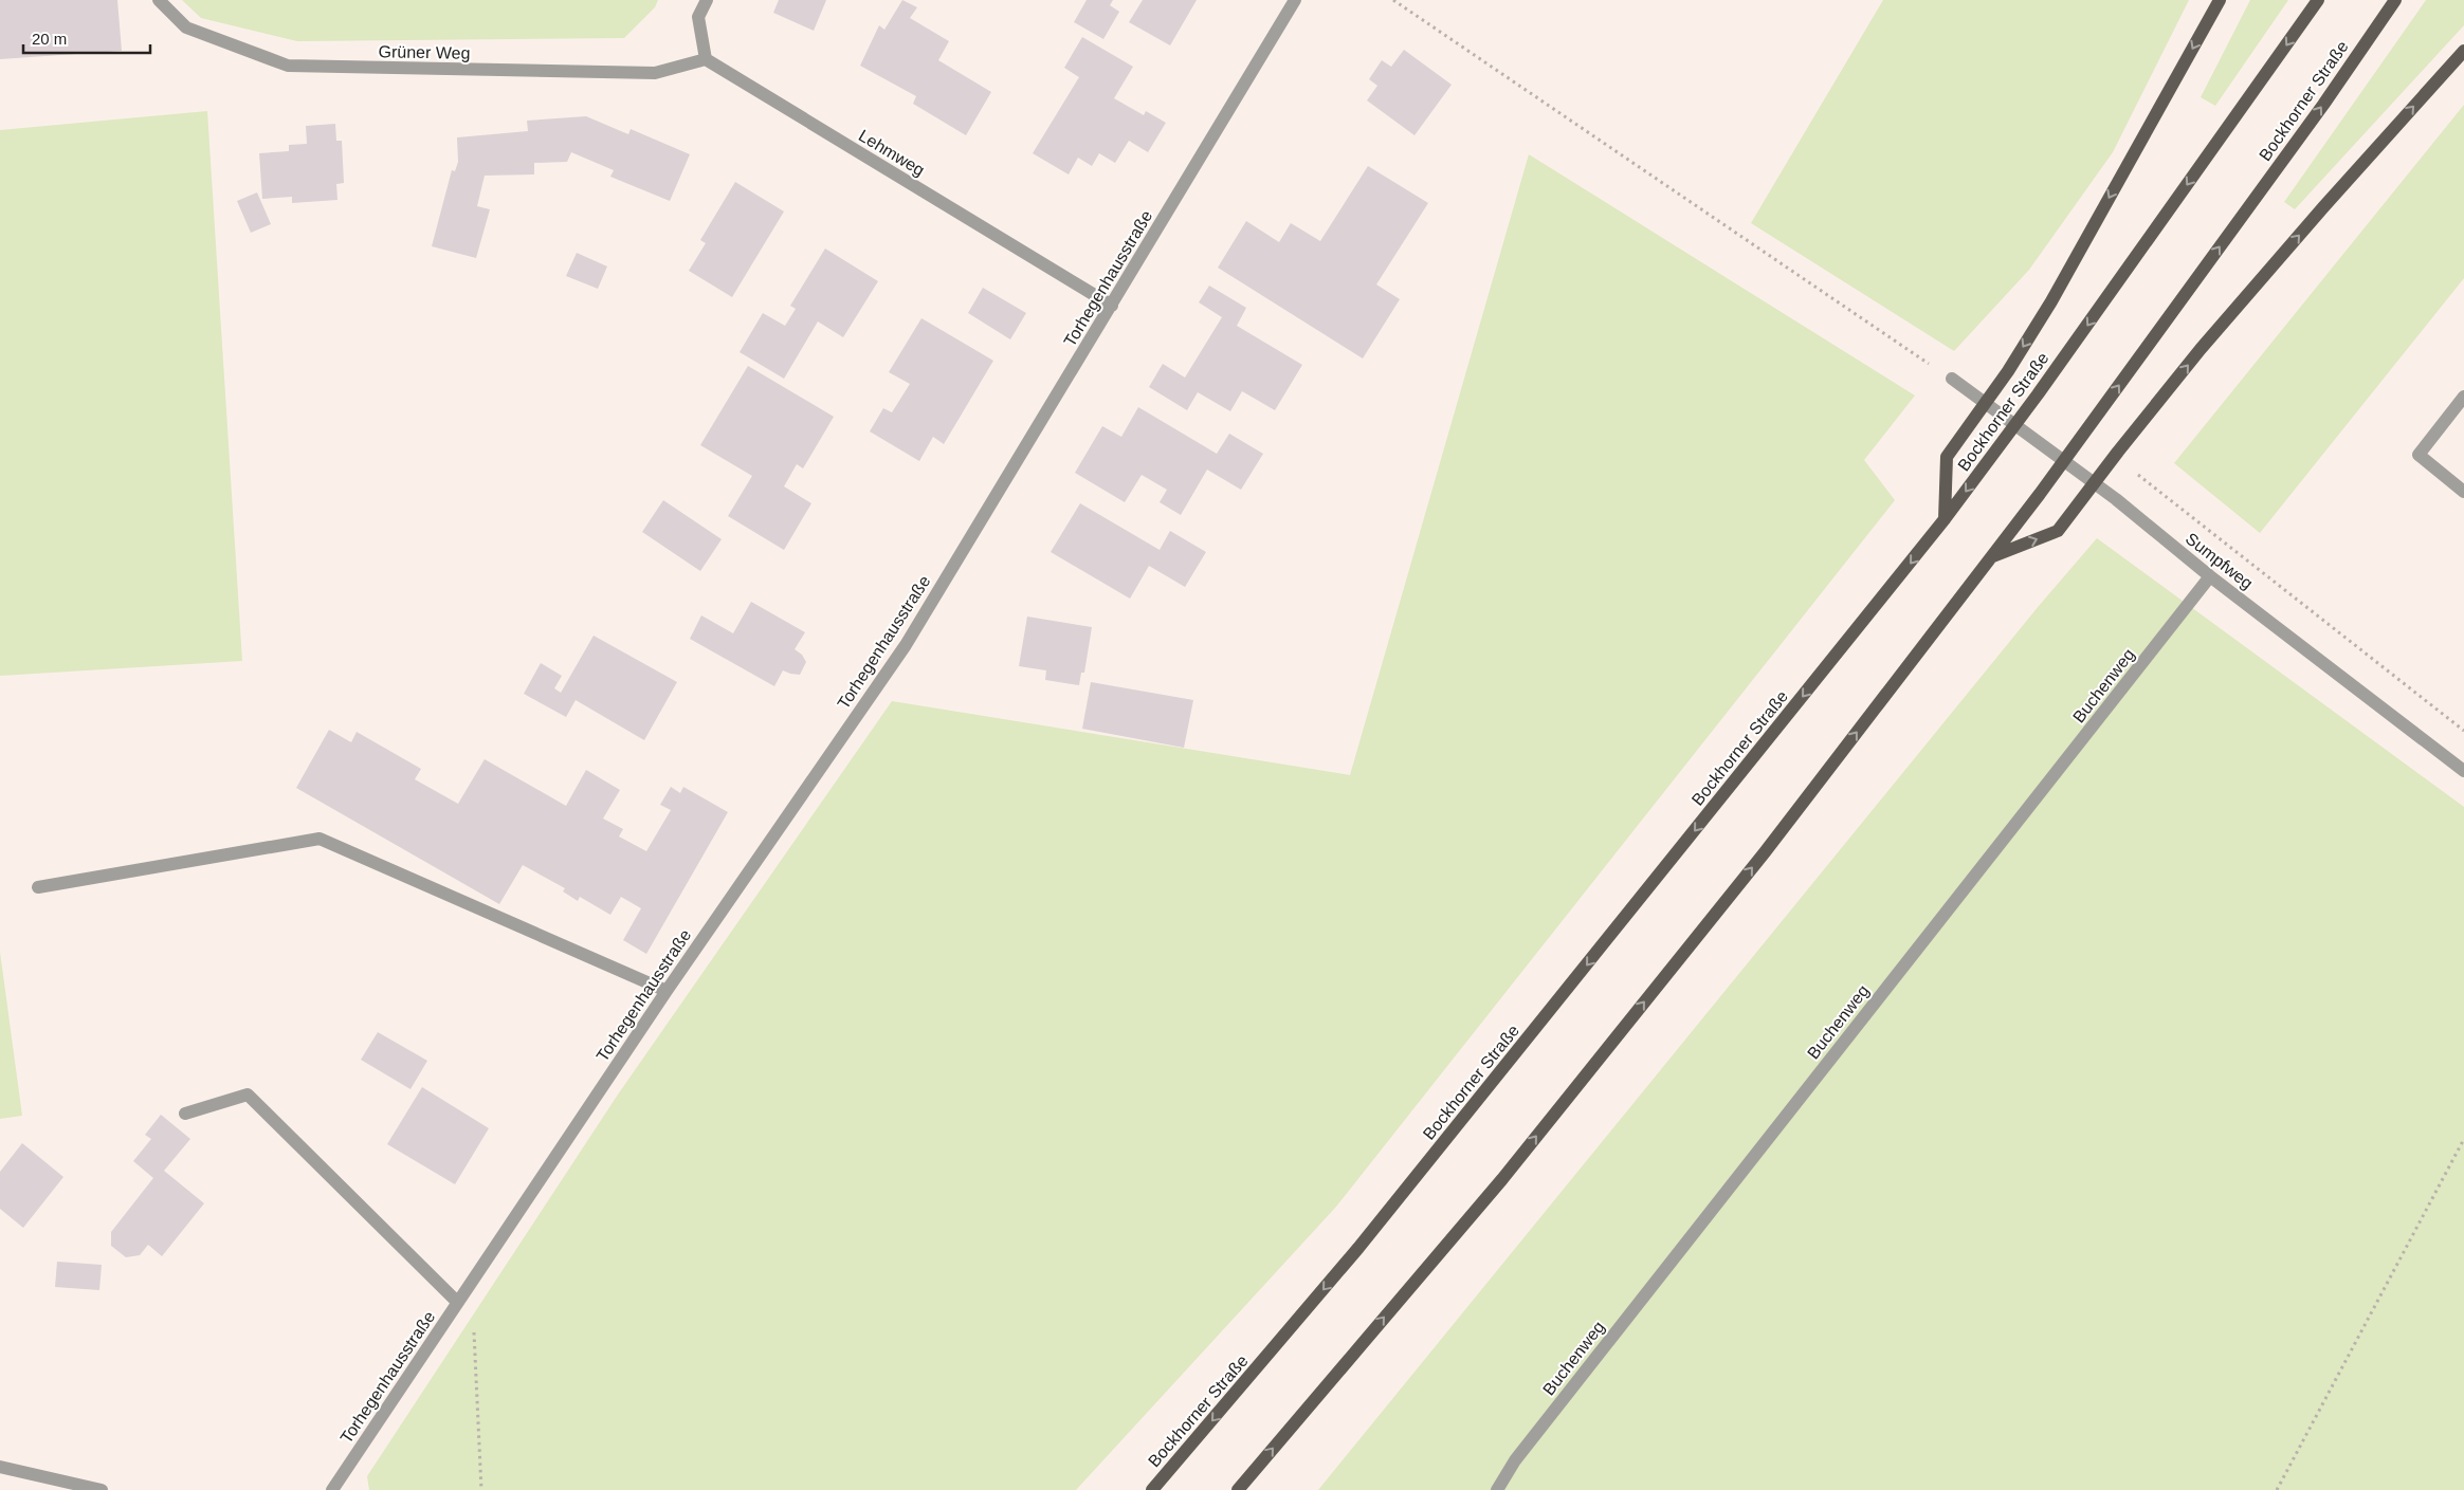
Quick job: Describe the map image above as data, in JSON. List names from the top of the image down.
{
  "streets": {
    "main road": ["Bockhorner Straße"],
    "street": [
      "Grüner Weg",
      "Lehmweg",
      "Torhegenhausstraße",
      "Sumpfweg",
      "Buchenweg"
    ]
  },
  "crossings": [
    ["Grüner Weg", "Lehmweg"],
    ["Lehmweg", "Torhegenhausstraße"],
    ["Sumpfweg", "Buchenweg"]
  ],
  "scale_bar": "20 m"
}
